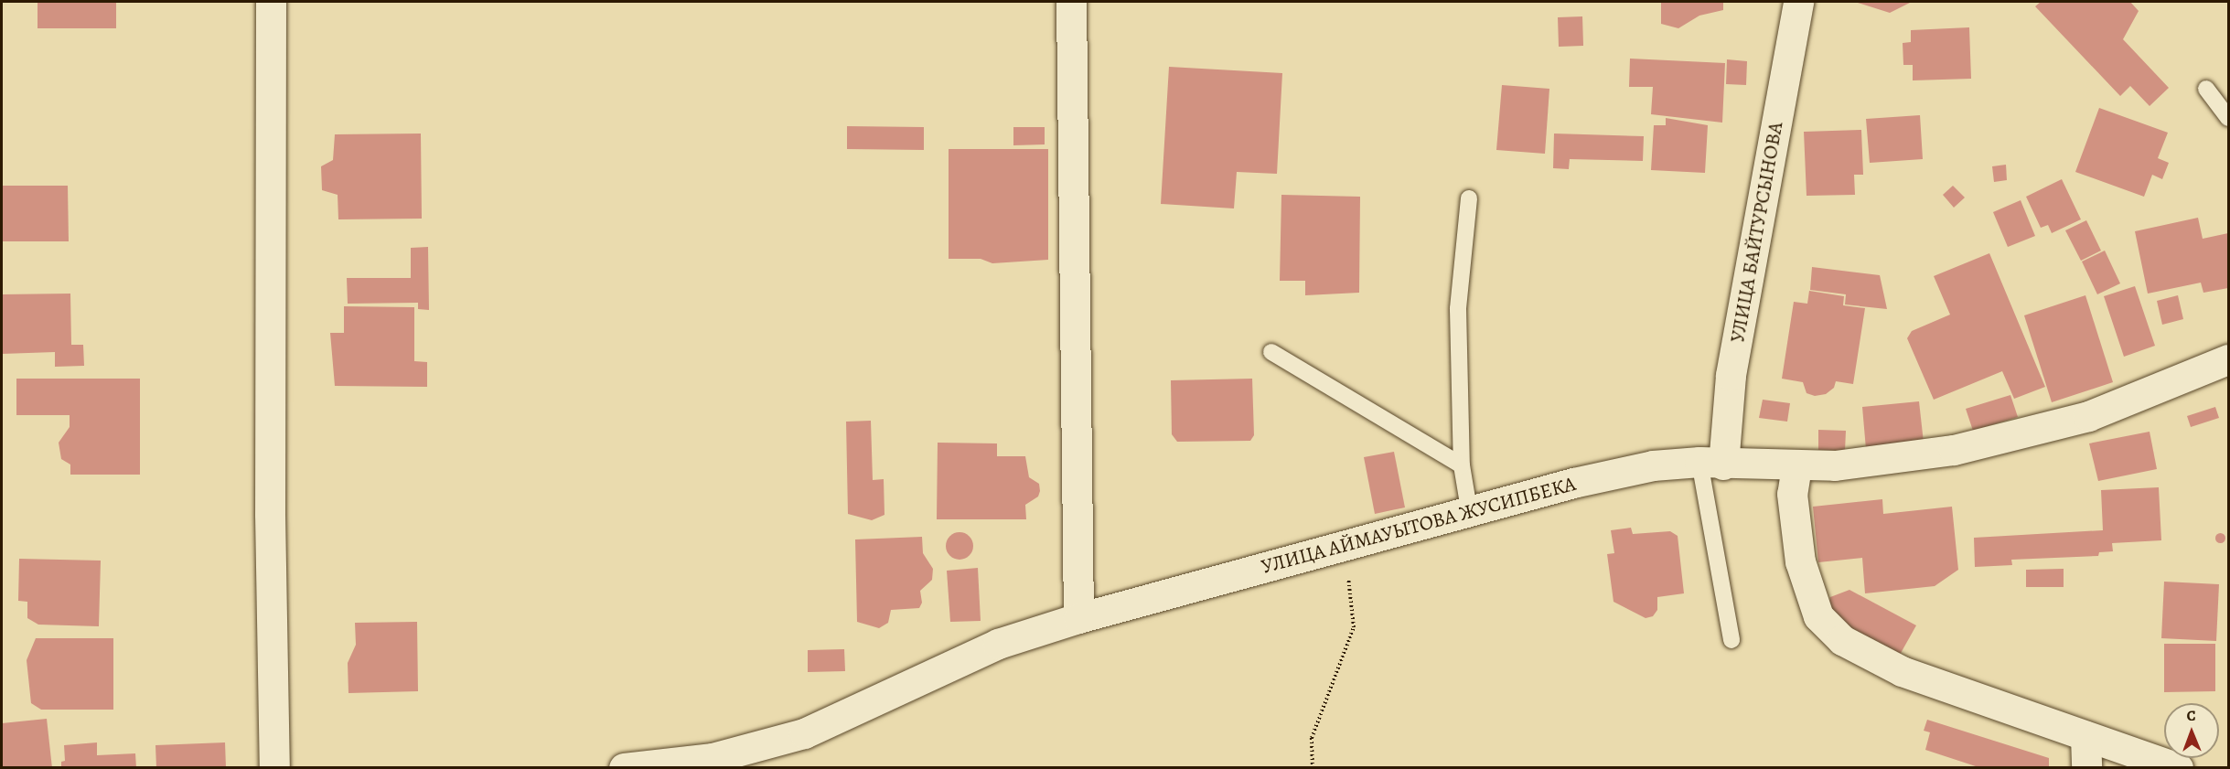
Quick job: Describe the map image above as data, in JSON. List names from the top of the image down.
{
  "streets": {
    "street": ["УЛИЦА БАЙТУРСЫНОВА", "УЛИЦА АЙМАУЫТОВА ЖУСИПБЕКА"]
  },
  "crossings": [
    ["УЛИЦА БАЙТУРСЫНОВА", "УЛИЦА АЙМАУЫТОВА ЖУСИПБЕКА"]
  ],
  "north": "top"
}
